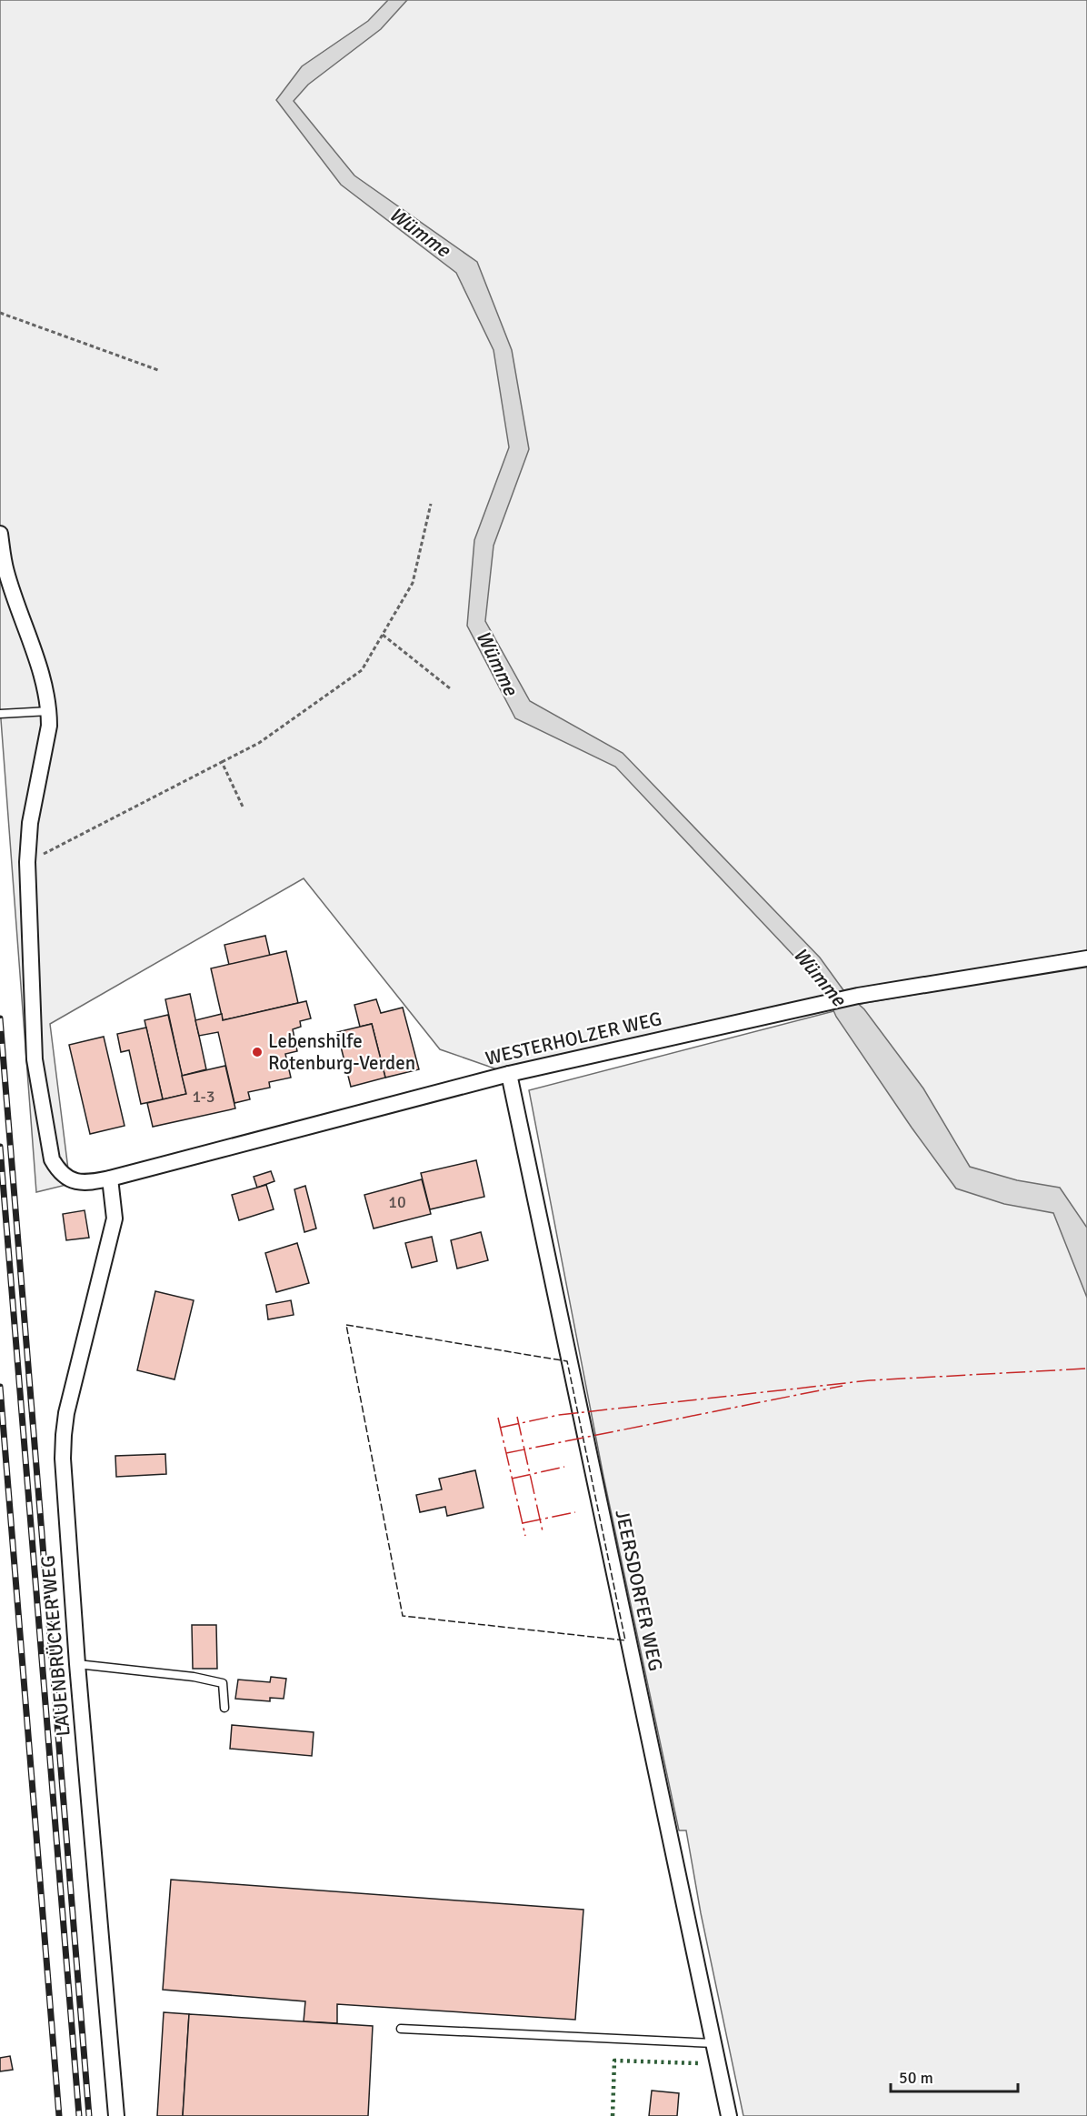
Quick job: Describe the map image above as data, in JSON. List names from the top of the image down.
{
  "streets": {
    "street": ["WESTERHOLZER WEG", "JEERSDORFER WEG", "LAUENBRÜCKER WEG"]
  },
  "crossings": [
    ["WESTERHOLZER WEG", "JEERSDORFER WEG"],
    ["WESTERHOLZER WEG", "LAUENBRÜCKER WEG"]
  ],
  "water": ["Wümme"],
  "places": ["Lebenshilfe Rotenburg-Verden"],
  "house_numbers": ["1-3", "10"],
  "scale_bar": "50 m"
}
